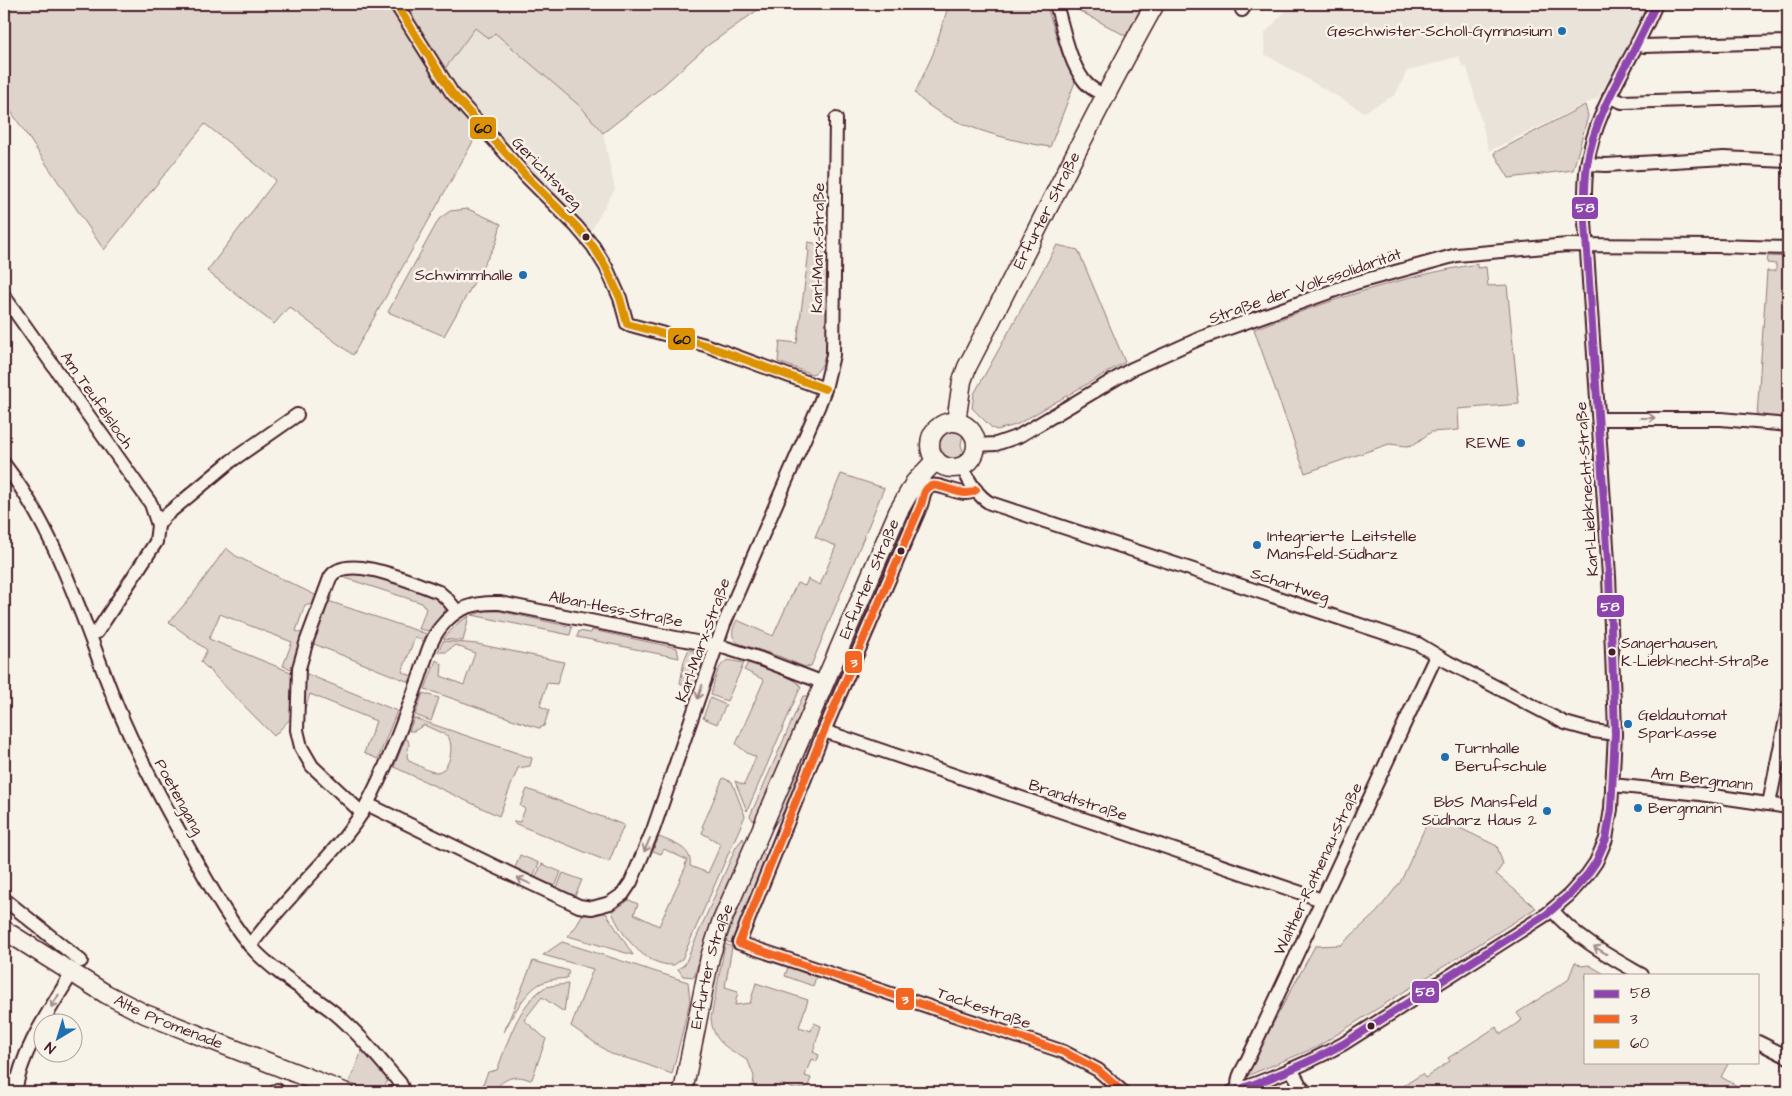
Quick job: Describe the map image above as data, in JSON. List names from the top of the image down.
{
  "streets": {
    "main road": ["Erfurter Straße", "Alte Promenade"],
    "street": [
      "Gerichtsweg",
      "Karl-Marx-Straße",
      "Straße der Volkssolidarität",
      "Am Teufelsloch",
      "Karl-Liebknecht-Straße",
      "Schartweg",
      "Alban-Hess-Straße",
      "Am Bergmann",
      "Poetengang",
      "Brandtstraße",
      "Walther-Rathenau-Straße",
      "Tackestraße"
    ]
  },
  "crossings": [
    ["Gerichtsweg", "Karl-Marx-Straße"],
    ["Erfurter Straße", "Straße der Volkssolidarität"],
    ["Erfurter Straße", "Schartweg"],
    ["Erfurter Straße", "Alban-Hess-Straße"],
    ["Erfurter Straße", "Brandtstraße"],
    ["Erfurter Straße", "Tackestraße"],
    ["Karl-Marx-Straße", "Alban-Hess-Straße"],
    ["Straße der Volkssolidarität", "Karl-Liebknecht-Straße"],
    ["Straße der Volkssolidarität", "Schartweg"],
    ["Karl-Liebknecht-Straße", "Schartweg"],
    ["Karl-Liebknecht-Straße", "Am Bergmann"],
    ["Karl-Liebknecht-Straße", "Walther-Rathenau-Straße"],
    ["Schartweg", "Walther-Rathenau-Straße"],
    ["Alban-Hess-Straße", "Poetengang"],
    ["Brandtstraße", "Walther-Rathenau-Straße"]
  ],
  "places": [
    "Geschwister-Scholl-Gymnasium",
    "Schwimmhalle",
    "REWE",
    "Integrierte Leitstelle Mansfeld-Südharz",
    "Sangerhausen, K.-Liebknecht-Straße",
    "Geldautomat Sparkasse",
    "Turnhalle Berufschule",
    "Bergmann",
    "BbS Mansfeld Südharz Haus 2"
  ],
  "lines": ["transit line 58", "transit line 60", "transit line 3"],
  "legend": ["58", "3", "60"],
  "north": "bottom left"
}
